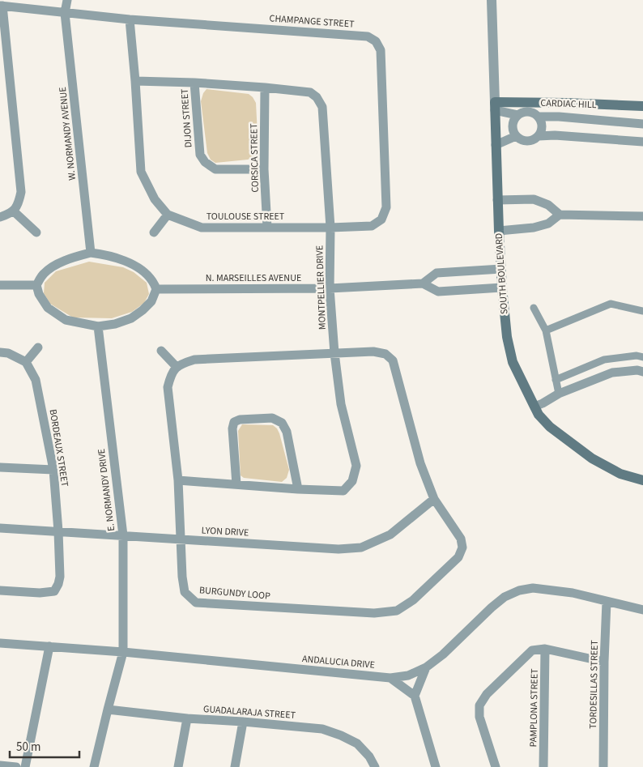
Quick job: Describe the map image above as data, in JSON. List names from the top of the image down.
{
  "streets": {
    "main road": ["CARDIAC HILL", "SOUTH BOULEVARD"],
    "street": [
      "CHAMPANGE STREET",
      "DIJON STREET",
      "W. NORMANDY AVENUE",
      "CORSICA STREET",
      "TOULOUSE STREET",
      "N. MARSEILLES AVENUE",
      "MONTPELLIER DRIVE",
      "BORDEAUX STREET",
      "E. NORMANDY DRIVE",
      "LYON DRIVE",
      "BURGUNDY LOOP",
      "ANDALUCIA DRIVE",
      "TORDESILLAS STREET",
      "PAMPLONA STREET",
      "GUADALARAJA STREET"
    ]
  },
  "crossings": [
    ["CHAMPANGE STREET", "W. NORMANDY AVENUE"],
    ["CHAMPANGE STREET", "TOULOUSE STREET"],
    ["CARDIAC HILL", "SOUTH BOULEVARD"],
    ["DIJON STREET", "CORSICA STREET"],
    ["DIJON STREET", "MONTPELLIER DRIVE"],
    ["W. NORMANDY AVENUE", "N. MARSEILLES AVENUE"],
    ["W. NORMANDY AVENUE", "E. NORMANDY DRIVE"],
    ["CORSICA STREET", "TOULOUSE STREET"],
    ["CORSICA STREET", "MONTPELLIER DRIVE"],
    ["TOULOUSE STREET", "MONTPELLIER DRIVE"],
    ["N. MARSEILLES AVENUE", "MONTPELLIER DRIVE"],
    ["N. MARSEILLES AVENUE", "E. NORMANDY DRIVE"],
    ["MONTPELLIER DRIVE", "BURGUNDY LOOP"],
    ["BORDEAUX STREET", "LYON DRIVE"],
    ["E. NORMANDY DRIVE", "LYON DRIVE"],
    ["E. NORMANDY DRIVE", "ANDALUCIA DRIVE"],
    ["E. NORMANDY DRIVE", "GUADALARAJA STREET"],
    ["LYON DRIVE", "BURGUNDY LOOP"],
    ["ANDALUCIA DRIVE", "TORDESILLAS STREET"]
  ],
  "scale_bar": "50 m"
}
